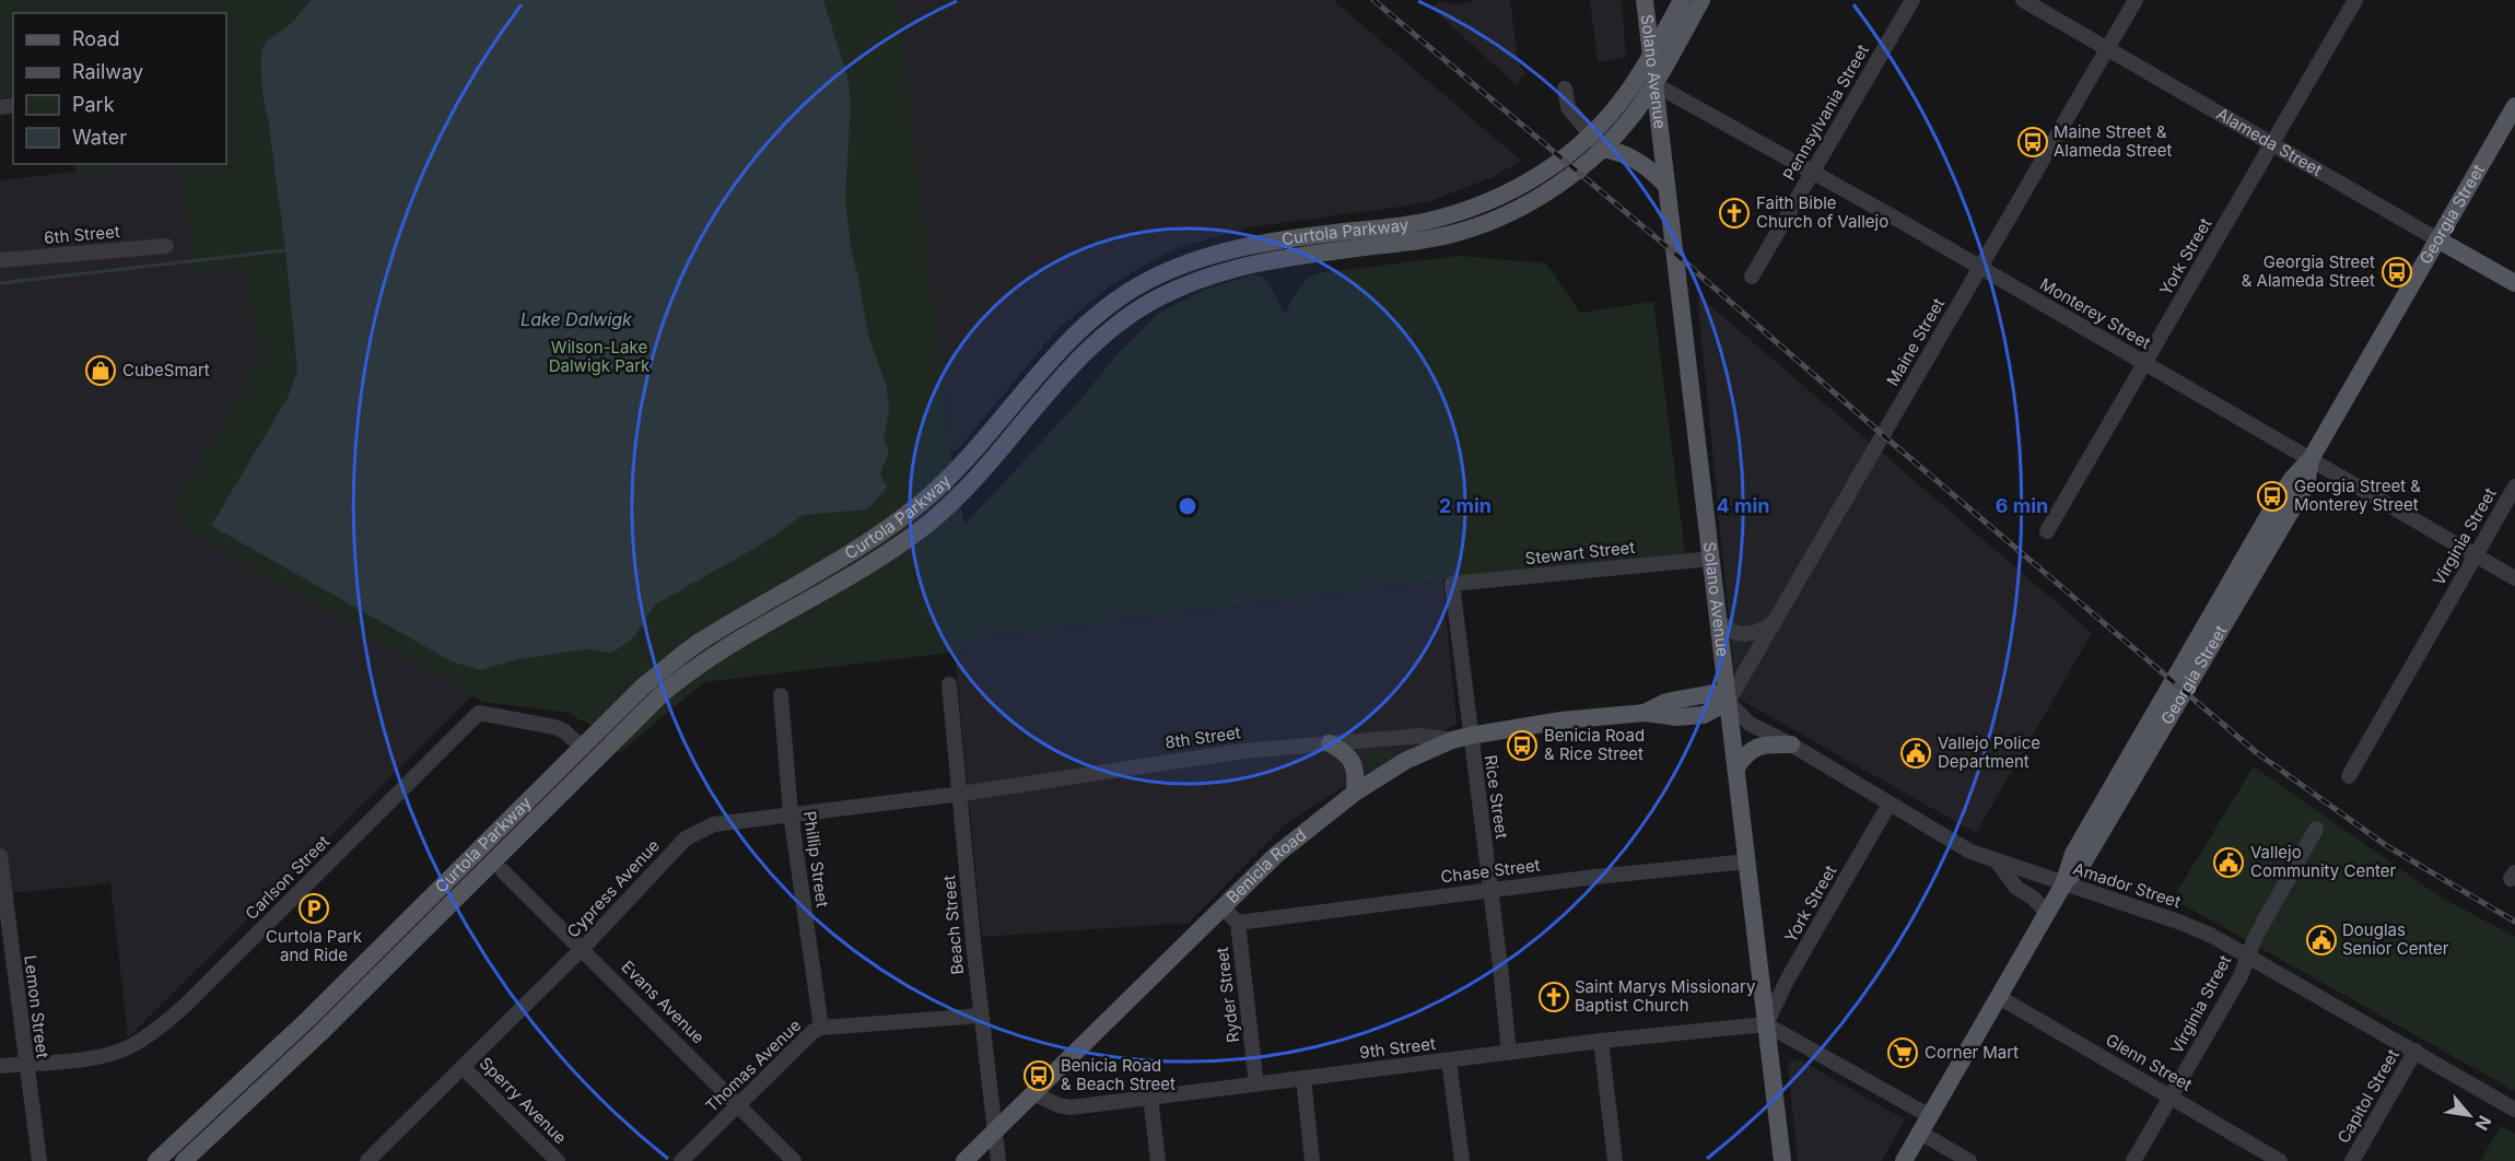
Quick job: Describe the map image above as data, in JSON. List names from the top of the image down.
{
  "streets": {
    "main road": [
      "Solano Avenue",
      "Alameda Street",
      "Georgia Street",
      "Curtola Parkway",
      "Benicia Road"
    ],
    "street": [
      "Pennsylvania Street",
      "6th Street",
      "York Street",
      "Monterey Street",
      "Maine Street",
      "Virginia Street",
      "Stewart Street",
      "8th Street",
      "Rice Street",
      "Phillip Street",
      "Chase Street",
      "Carlson Street",
      "Amador Street",
      "Cypress Avenue",
      "Beach Street",
      "Ryder Street",
      "Evans Avenue",
      "Lemon Street",
      "9th Street",
      "Glenn Street",
      "Thomas Avenue",
      "Capitol Street",
      "Sperry Avenue"
    ]
  },
  "crossings": [
    ["Solano Avenue", "Curtola Parkway"],
    ["Solano Avenue", "York Street"],
    ["Solano Avenue", "Monterey Street"],
    ["Solano Avenue", "Maine Street"],
    ["Solano Avenue", "Stewart Street"],
    ["Solano Avenue", "Benicia Road"],
    ["Solano Avenue", "Chase Street"],
    ["Solano Avenue", "Amador Street"],
    ["Solano Avenue", "9th Street"],
    ["Pennsylvania Street", "Monterey Street"],
    ["Alameda Street", "Georgia Street"],
    ["Alameda Street", "York Street"],
    ["Alameda Street", "Maine Street"],
    ["Georgia Street", "Monterey Street"],
    ["Georgia Street", "Amador Street"],
    ["Georgia Street", "Glenn Street"],
    ["Curtola Parkway", "Monterey Street"],
    ["Curtola Parkway", "Carlson Street"],
    ["York Street", "Monterey Street"],
    ["York Street", "Amador Street"],
    ["York Street", "9th Street"],
    ["Monterey Street", "Maine Street"],
    ["Monterey Street", "Virginia Street"],
    ["Maine Street", "Benicia Road"],
    ["Maine Street", "Amador Street"],
    ["Virginia Street", "Amador Street"],
    ["Virginia Street", "Glenn Street"],
    ["Stewart Street", "Rice Street"],
    ["8th Street", "Rice Street"],
    ["8th Street", "Benicia Road"],
    ["8th Street", "Cypress Avenue"],
    ["8th Street", "Beach Street"],
    ["Rice Street", "Benicia Road"],
    ["Rice Street", "Chase Street"],
    ["Rice Street", "9th Street"],
    ["Phillip Street", "Cypress Avenue"],
    ["Phillip Street", "Thomas Avenue"],
    ["Benicia Road", "Amador Street"],
    ["Benicia Road", "Beach Street"],
    ["Benicia Road", "Ryder Street"],
    ["Benicia Road", "9th Street"],
    ["Chase Street", "Ryder Street"],
    ["Carlson Street", "Lemon Street"],
    ["Amador Street", "Capitol Street"],
    ["Cypress Avenue", "Beach Street"],
    ["Cypress Avenue", "Evans Avenue"],
    ["Cypress Avenue", "Sperry Avenue"],
    ["Beach Street", "Thomas Avenue"],
    ["Ryder Street", "9th Street"],
    ["Evans Avenue", "Thomas Avenue"]
  ],
  "water": ["Lake Dalwigk"],
  "parks": ["Wilson-Lake Dalwigk Park"],
  "places": {
    "bus stop": [
      "Maine Street & Alameda Street",
      "Georgia Street & Alameda Street",
      "Georgia Street & Monterey Street",
      "Benicia Road & Rice Street",
      "Benicia Road & Beach Street"
    ],
    "church": ["Faith Bible Church of Vallejo", "Saint Marys Missionary Baptist Church"],
    "shop": ["CubeSmart"],
    "public building": ["Vallejo Police Department", "Vallejo Community Center", "Douglas Senior Center"],
    "parking": ["Curtola Park and Ride"],
    "supermarket": ["Corner Mart"]
  },
  "legend": [
    "Road",
    "Railway",
    "Park",
    "Water"
  ],
  "north": "bottom right",
  "rings": ["2 min", "4 min", "6 min"]
}
